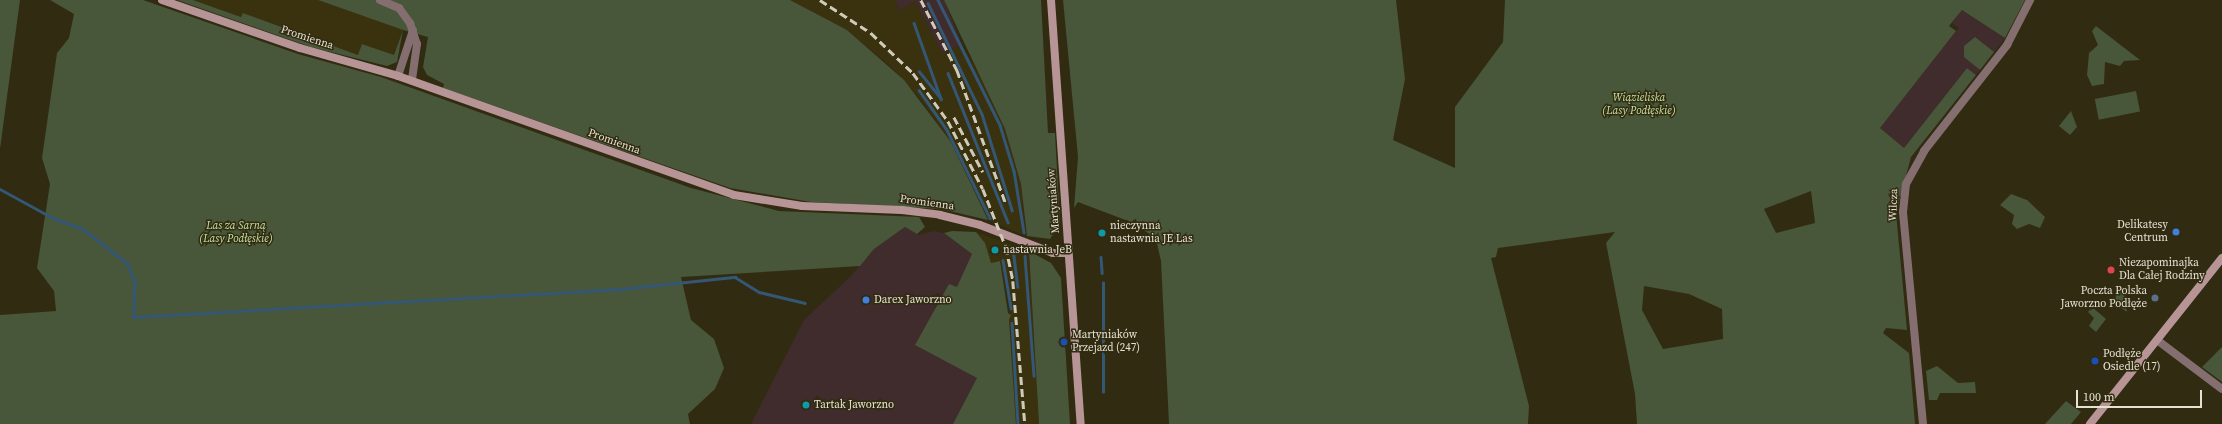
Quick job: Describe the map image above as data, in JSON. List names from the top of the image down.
{
  "streets": {
    "street": ["Promienna", "Martyniaków", "Wilcza"]
  },
  "crossings": [
    ["Promienna", "Martyniaków"]
  ],
  "parks": ["Wiązieliska (Lasy Podłęskie)", "Las za Sarną (Lasy Podłęskie)"],
  "places": [
    "Delikatesy Centrum",
    "nieczynna nastawnia JE Las",
    "nastawnia JeB",
    "Niezapominajka Dla Całej Rodziny",
    "Poczta Polska Jaworzno Podłęże",
    "Darex Jaworzno",
    "Martyniaków Przejazd (247)",
    "Podłęże Osiedle (17)",
    "Tartak Jaworzno"
  ],
  "scale_bar": "100 m"
}
